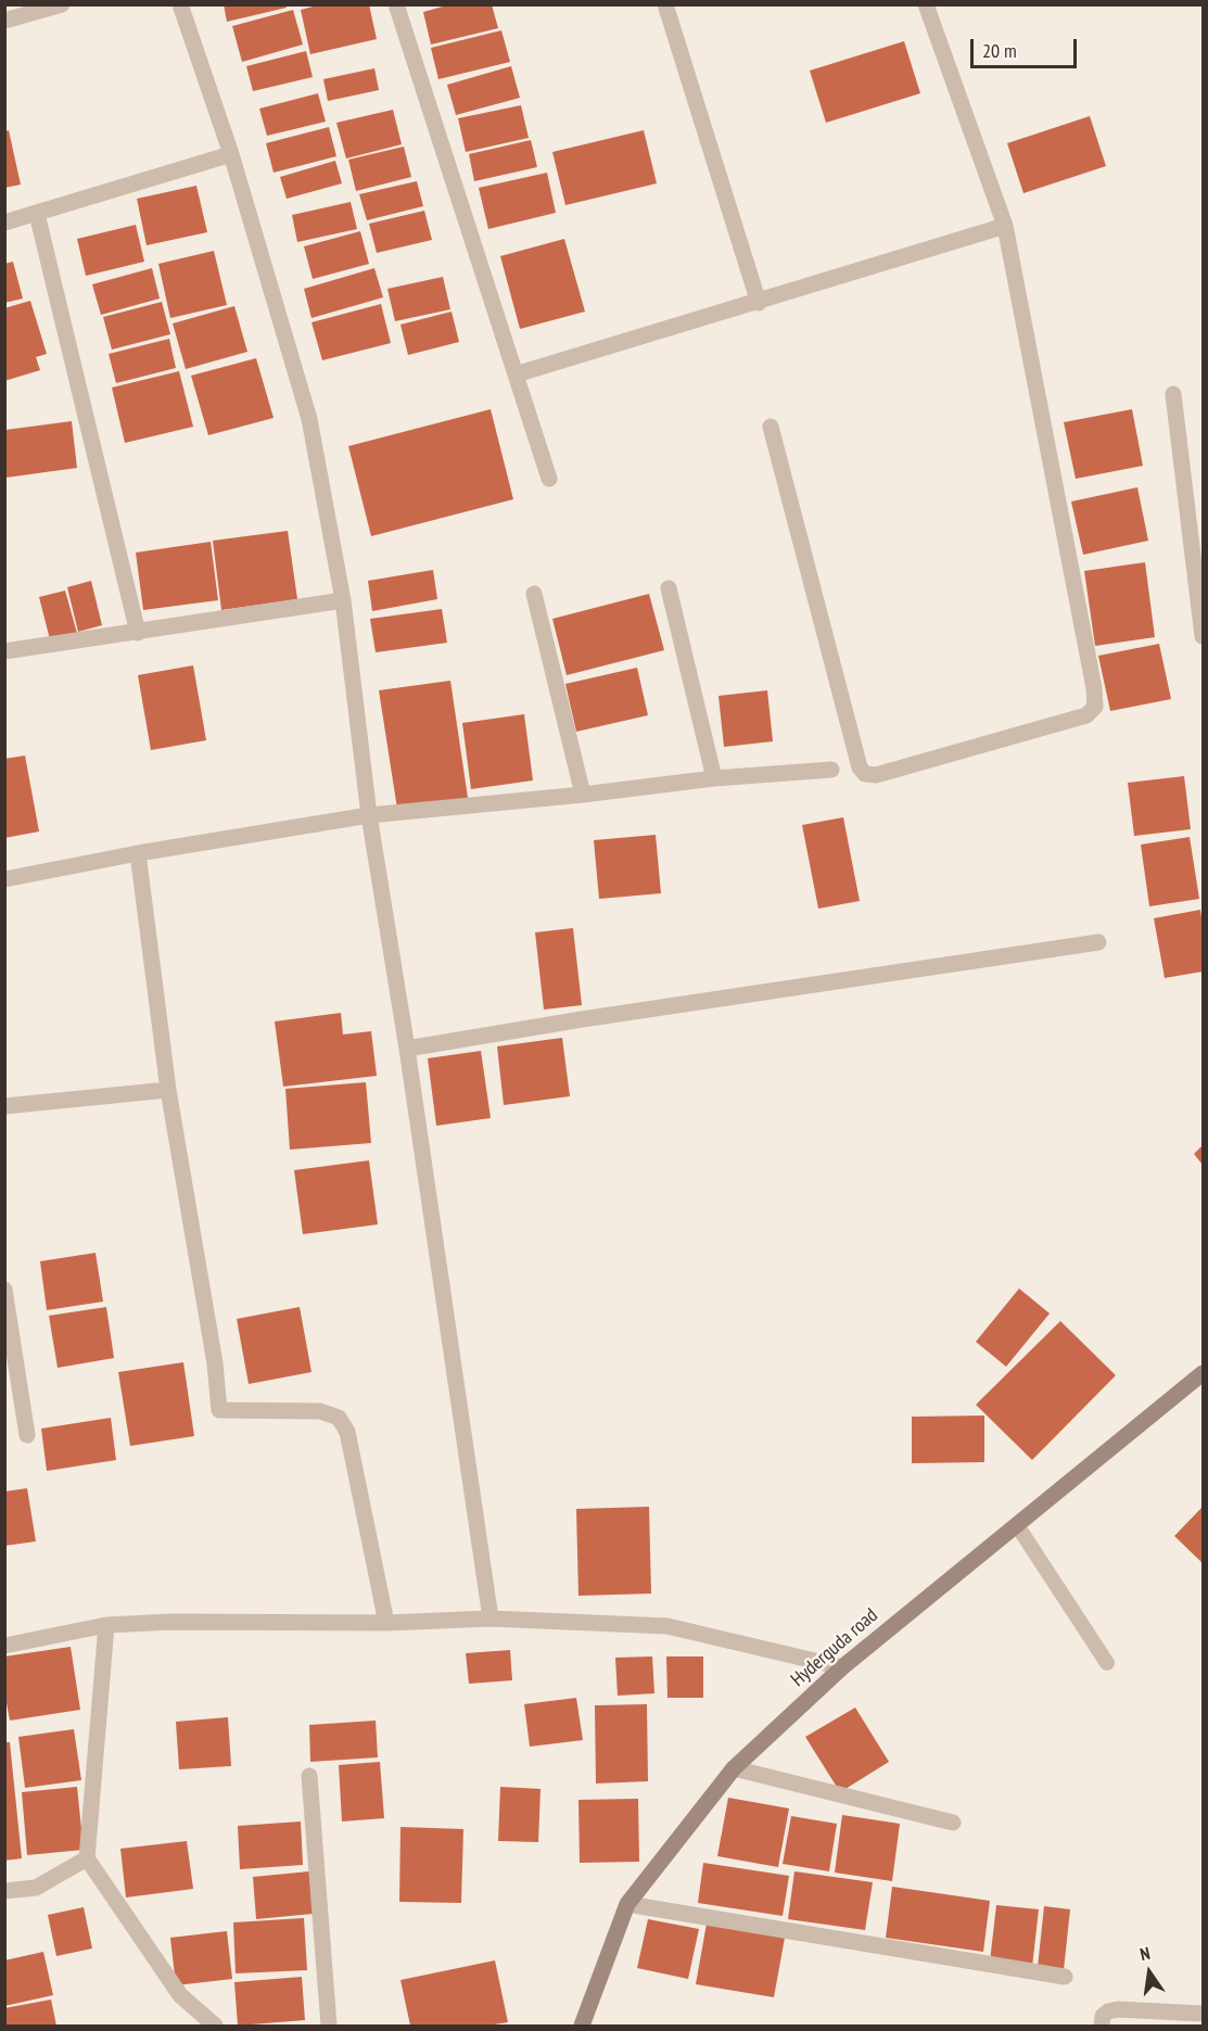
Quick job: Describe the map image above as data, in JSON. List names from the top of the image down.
{
  "streets": {
    "street": ["Hyderguda road"]
  },
  "scale_bar": "20 m",
  "north": "top"
}
